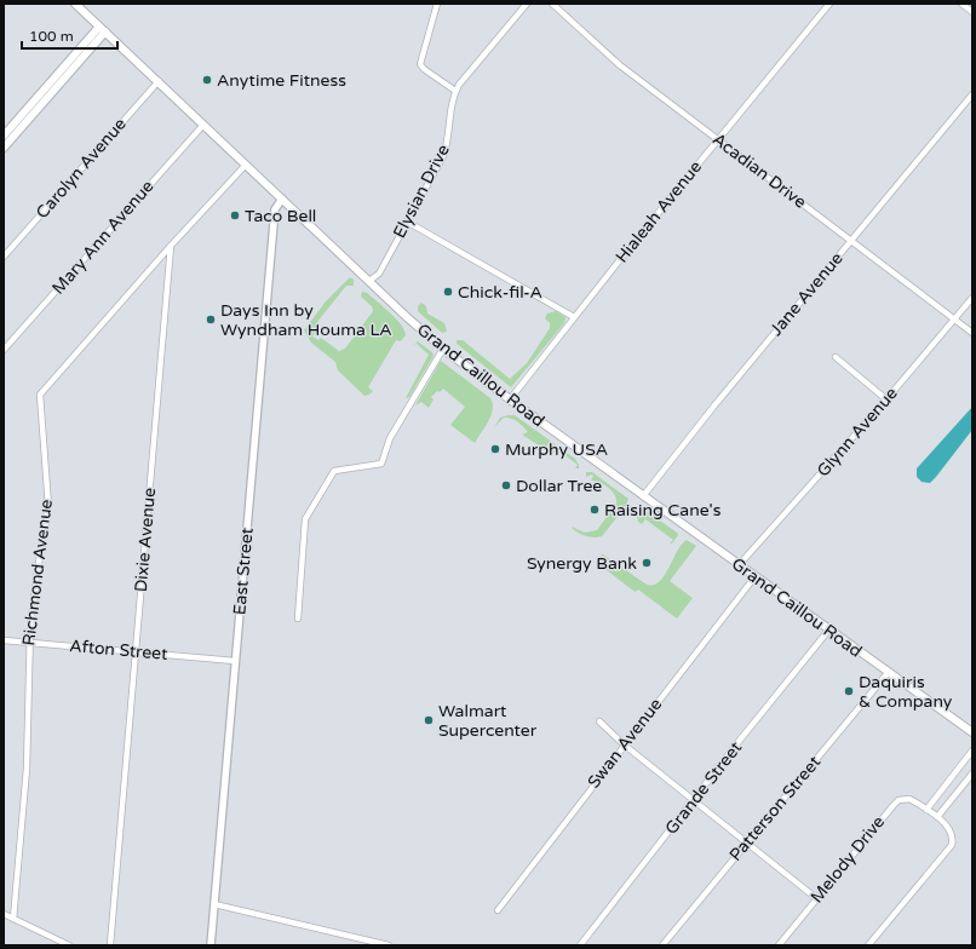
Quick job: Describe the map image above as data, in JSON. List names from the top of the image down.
{
  "streets": {
    "main road": ["Grand Caillou Road"],
    "street": [
      "Carolyn Avenue",
      "Acadian Drive",
      "Elysian Drive",
      "Hialeah Avenue",
      "Mary Ann Avenue",
      "Jane Avenue",
      "Glynn Avenue",
      "Dixie Avenue",
      "East Street",
      "Richmond Avenue",
      "Afton Street",
      "Swan Avenue",
      "Grande Street",
      "Patterson Street",
      "Melody Drive"
    ]
  },
  "crossings": [
    ["Carolyn Avenue", "Grand Caillou Road"],
    ["Acadian Drive", "Hialeah Avenue"],
    ["Acadian Drive", "Jane Avenue"],
    ["Acadian Drive", "Glynn Avenue"],
    ["Elysian Drive", "Grand Caillou Road"],
    ["Hialeah Avenue", "Grand Caillou Road"],
    ["Mary Ann Avenue", "Grand Caillou Road"],
    ["Jane Avenue", "Grand Caillou Road"],
    ["Grand Caillou Road", "Glynn Avenue"],
    ["Grand Caillou Road", "East Street"],
    ["Grand Caillou Road", "Swan Avenue"],
    ["Grand Caillou Road", "Grande Street"],
    ["Grand Caillou Road", "Patterson Street"],
    ["Dixie Avenue", "Richmond Avenue"],
    ["Dixie Avenue", "Afton Street"],
    ["East Street", "Afton Street"],
    ["Richmond Avenue", "Afton Street"]
  ],
  "places": [
    "Anytime Fitness",
    "Taco Bell",
    "Chick-fil-A",
    "Days Inn by Wyndham Houma LA",
    "Murphy USA",
    "Dollar Tree",
    "Raising Cane's",
    "Synergy Bank",
    "Daquiris & Company",
    "Walmart Supercenter"
  ],
  "scale_bar": "100 m"
}
